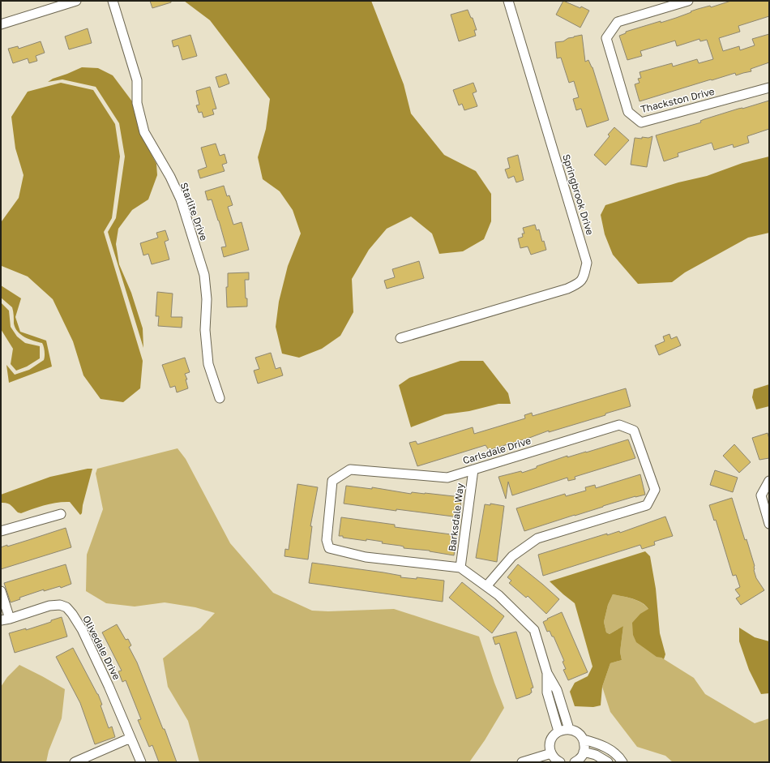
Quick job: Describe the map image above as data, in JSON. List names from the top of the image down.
{
  "streets": {
    "street": [
      "Thackston Drive",
      "Springbrook Drive",
      "Starlite Drive",
      "Carlsdale Drive",
      "Barksdale Way",
      "Olivedale Drive"
    ]
  },
  "crossings": [
    ["Carlsdale Drive", "Barksdale Way"]
  ]
}
